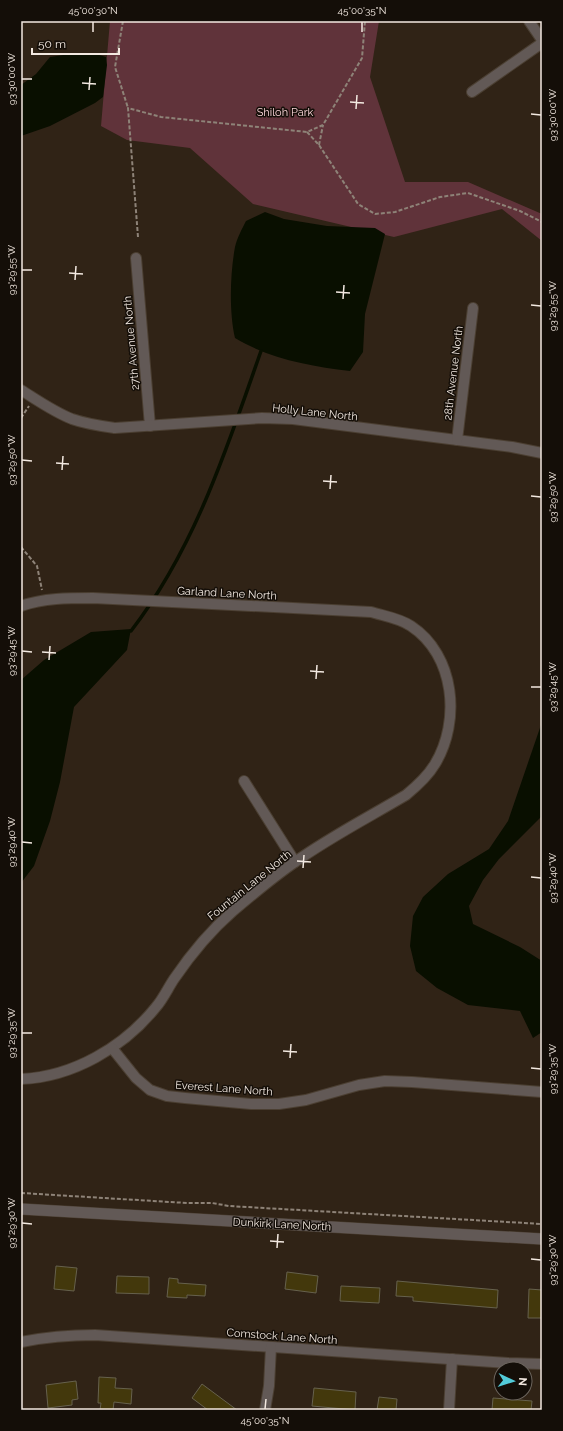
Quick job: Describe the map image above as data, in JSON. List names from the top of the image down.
{
  "streets": {
    "street": [
      "27th Avenue North",
      "28th Avenue North",
      "Holly Lane North",
      "Garland Lane North",
      "Fountain Lane North",
      "Everest Lane North",
      "Dunkirk Lane North",
      "Comstock Lane North"
    ]
  },
  "crossings": [
    ["27th Avenue North", "Holly Lane North"],
    ["28th Avenue North", "Holly Lane North"],
    ["Garland Lane North", "Fountain Lane North"],
    ["Fountain Lane North", "Everest Lane North"]
  ],
  "parks": ["Shiloh Park"],
  "scale_bar": "50 m",
  "north": "right",
  "coordinates": [
    "45°00'30\"N",
    "45°00'35\"N",
    "93°30'00\"W",
    "93°29'55\"W",
    "93°29'50\"W",
    "93°29'45\"W",
    "93°29'40\"W",
    "93°29'35\"W",
    "93°29'30\"W"
  ]
}
